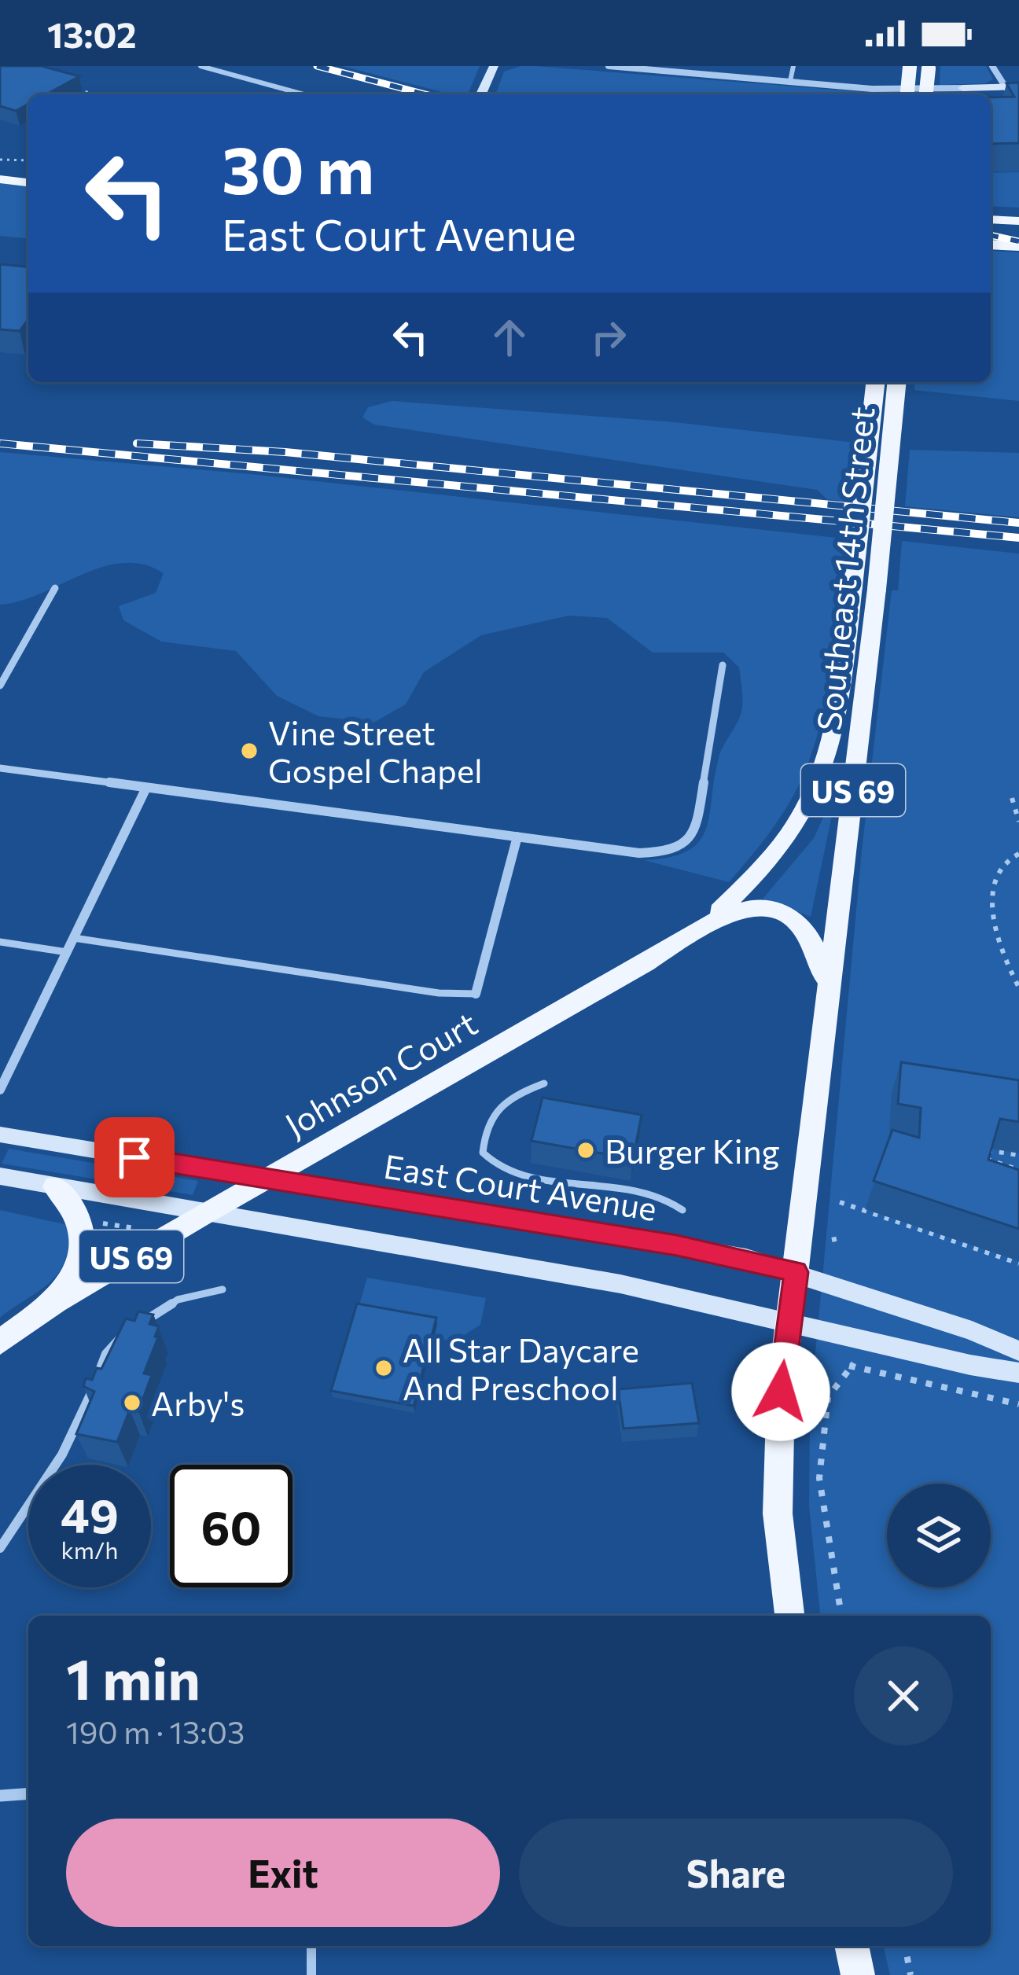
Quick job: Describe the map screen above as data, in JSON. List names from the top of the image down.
{
  "streets": {
    "main road": ["Southeast 14th Street", "US 69", "Johnson Court"],
    "street": ["East Court Avenue"]
  },
  "crossings": [
    ["Southeast 14th Street", "US 69"],
    ["Southeast 14th Street", "Johnson Court"],
    ["US 69", "East Court Avenue"],
    ["Johnson Court", "East Court Avenue"]
  ],
  "places": [
    "Vine Street Gospel Chapel",
    "Burger King",
    "All Star Daycare And Preschool",
    "Arby's"
  ],
  "page": {
    "status": "13:02",
    "turn": ["30 m", "East Court Avenue"],
    "speed": "49 km/h",
    "limit": "60",
    "heading": ["1 min", "190 m · 13:03"],
    "buttons": ["Exit", "Share"]
  }
}
